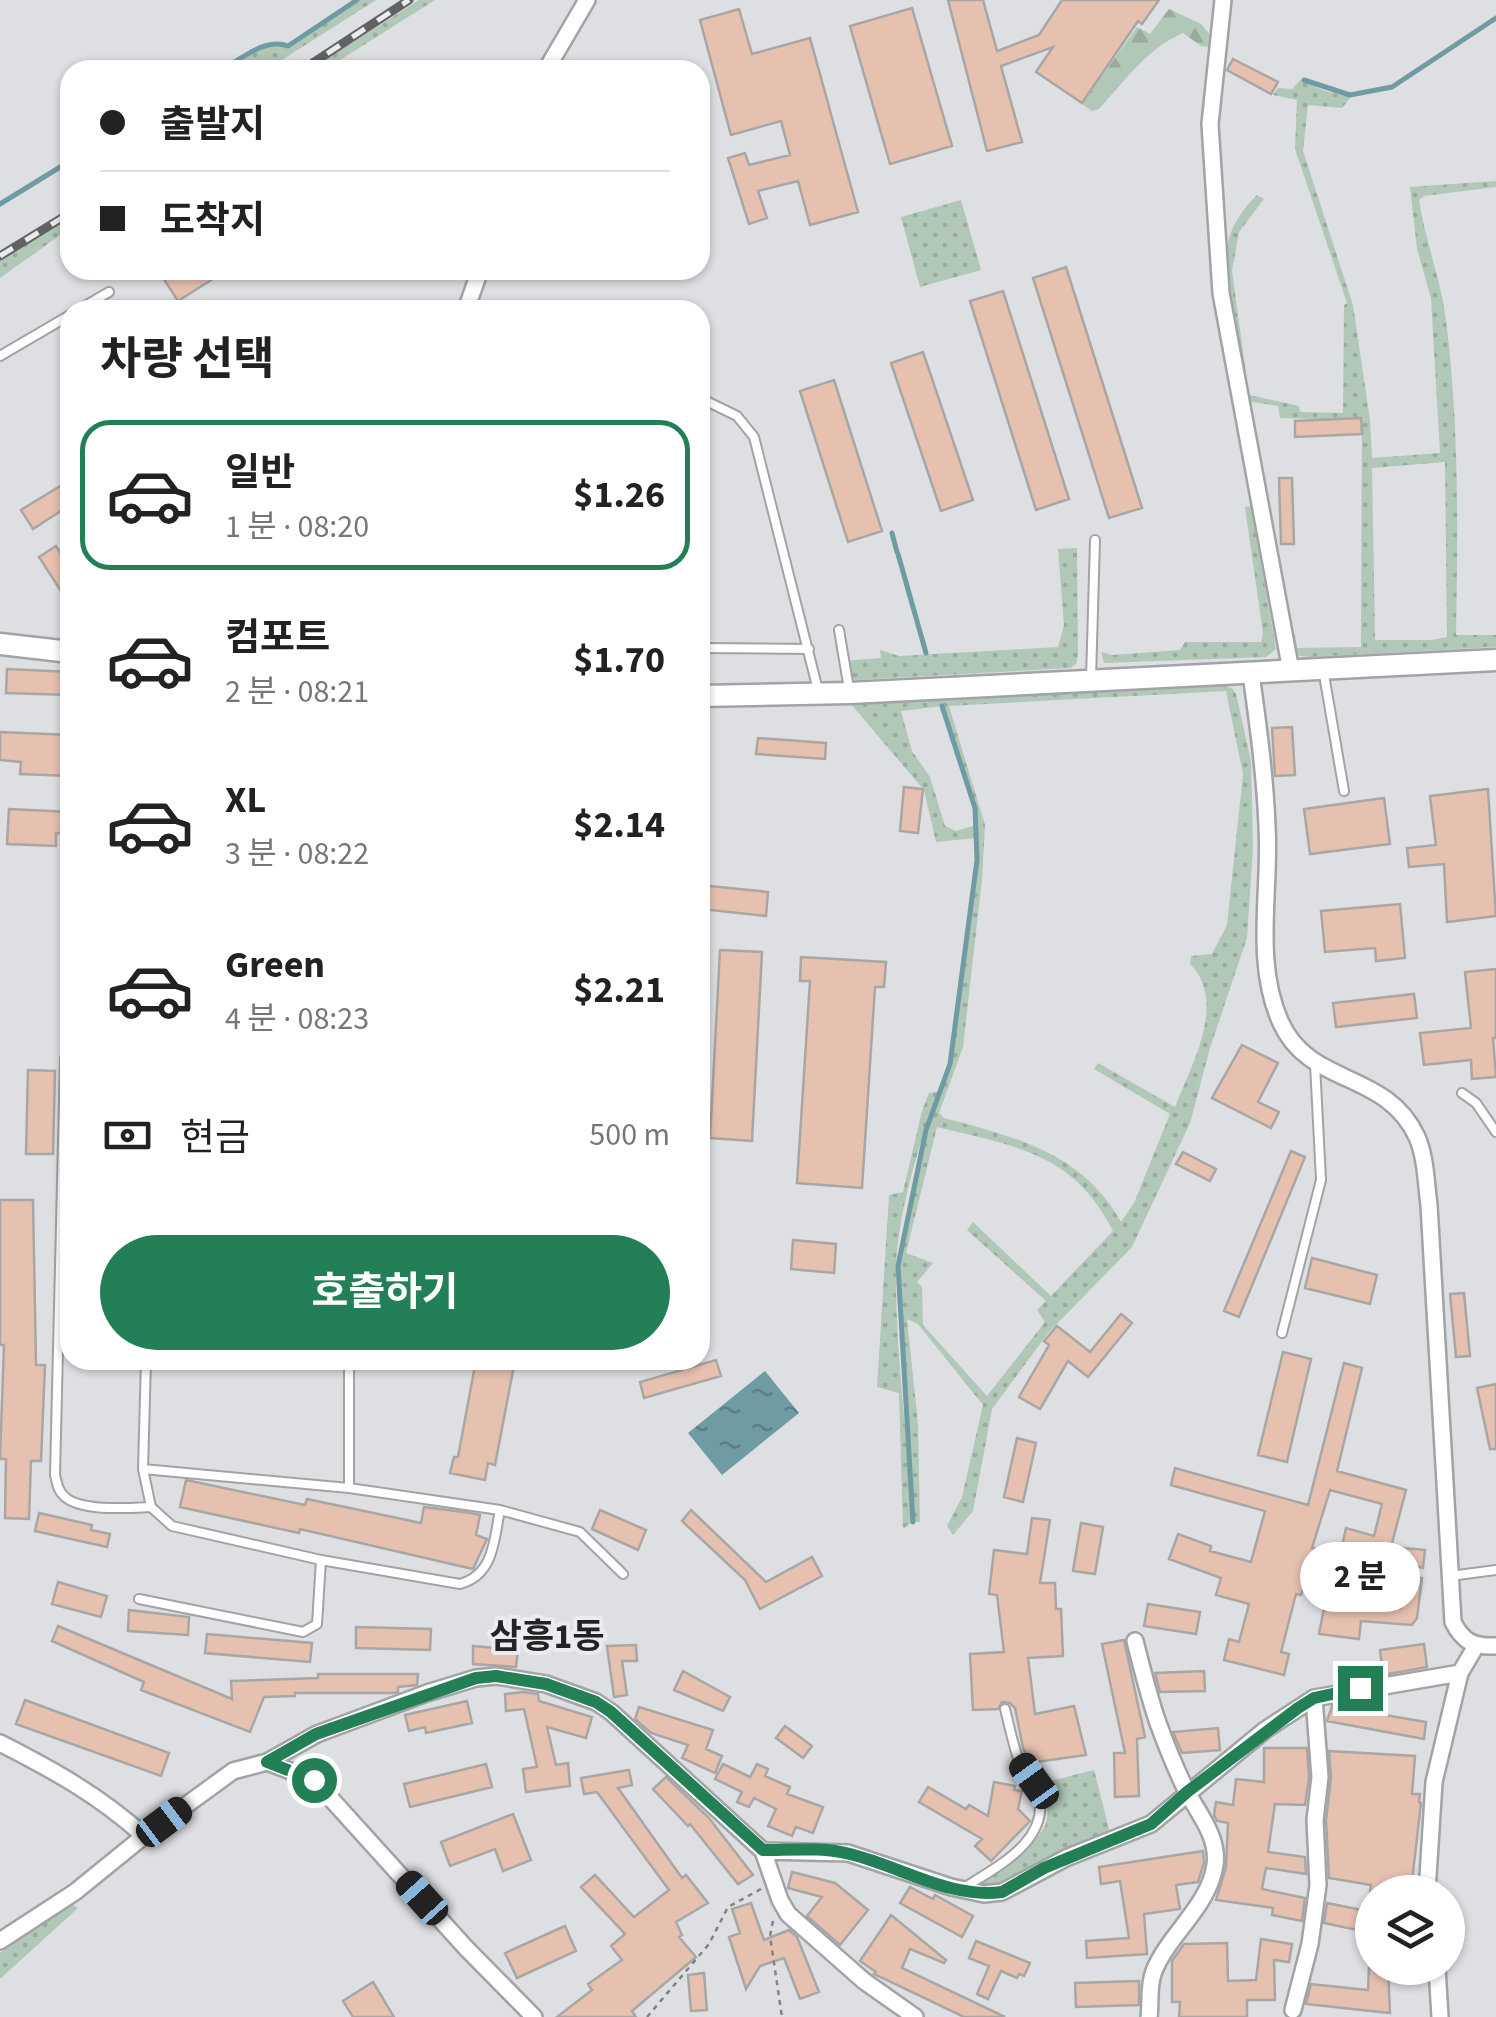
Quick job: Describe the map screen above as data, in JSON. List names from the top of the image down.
{
  "districts": ["삼흥1동"],
  "page": {
    "banner": ["출발지", "도착지"],
    "heading": "차량 선택",
    "list": [
      {
        "name": "일반",
        "note": "1 분 · 08:20",
        "value": "$1.26"
      },
      {
        "name": "컴포트",
        "note": "2 분 · 08:21",
        "value": "$1.70"
      },
      {
        "name": "XL",
        "note": "3 분 · 08:22",
        "value": "$2.14"
      },
      {
        "name": "Green",
        "note": "4 분 · 08:23",
        "value": "$2.21"
      }
    ],
    "pay": ["현금", "500 m"],
    "buttons": "호출하기",
    "bubble": "2 분"
  }
}
